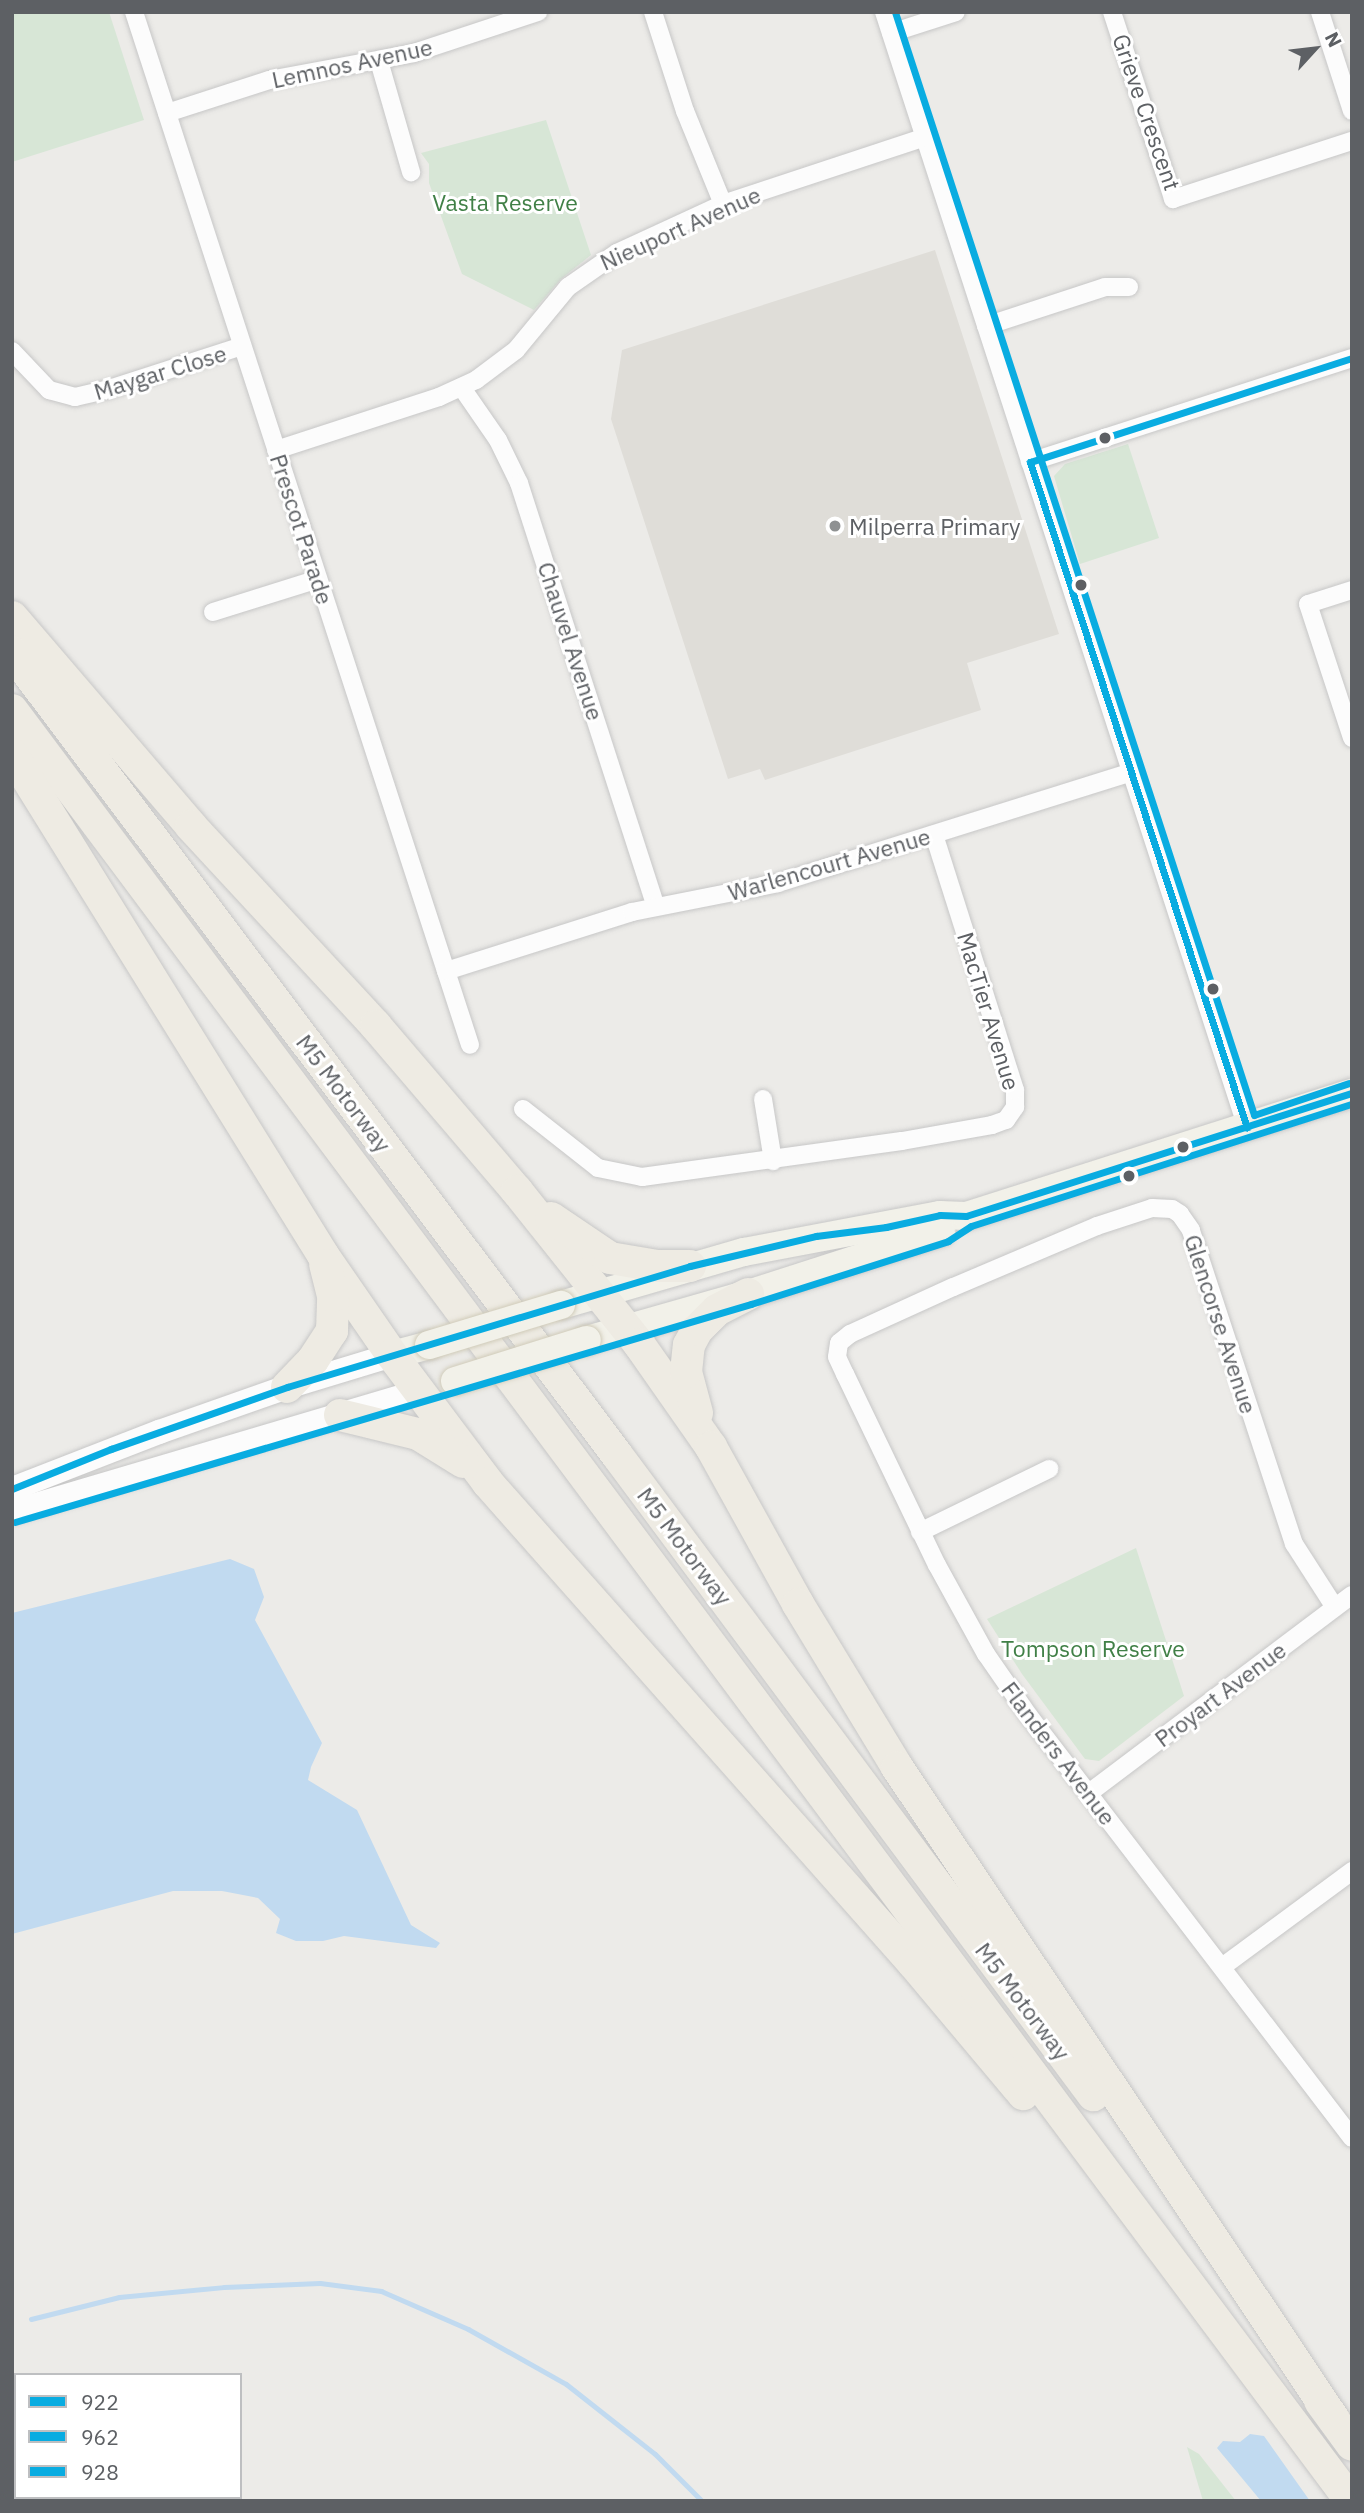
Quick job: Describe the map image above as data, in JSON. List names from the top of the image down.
{
  "streets": {
    "highway": ["M5 Motorway"],
    "street": [
      "Lemnos Avenue",
      "Grieve Crescent",
      "Nieuport Avenue",
      "Maygar Close",
      "Prescot Parade",
      "Chauvel Avenue",
      "Warlencourt Avenue",
      "MacTier Avenue",
      "Glencorse Avenue",
      "Proyart Avenue",
      "Flanders Avenue"
    ]
  },
  "crossings": [
    ["Lemnos Avenue", "Prescot Parade"],
    ["Nieuport Avenue", "Prescot Parade"],
    ["Nieuport Avenue", "Chauvel Avenue"],
    ["Maygar Close", "Prescot Parade"],
    ["Prescot Parade", "Warlencourt Avenue"],
    ["Chauvel Avenue", "Warlencourt Avenue"],
    ["Warlencourt Avenue", "MacTier Avenue"],
    ["Glencorse Avenue", "Proyart Avenue"],
    ["Glencorse Avenue", "Flanders Avenue"],
    ["Proyart Avenue", "Flanders Avenue"]
  ],
  "parks": ["Vasta Reserve", "Tompson Reserve"],
  "places": ["Milperra Primary"],
  "lines": ["transit line 928", "transit line 922", "transit line 962"],
  "legend": ["922", "962", "928"],
  "north": "top right"
}
